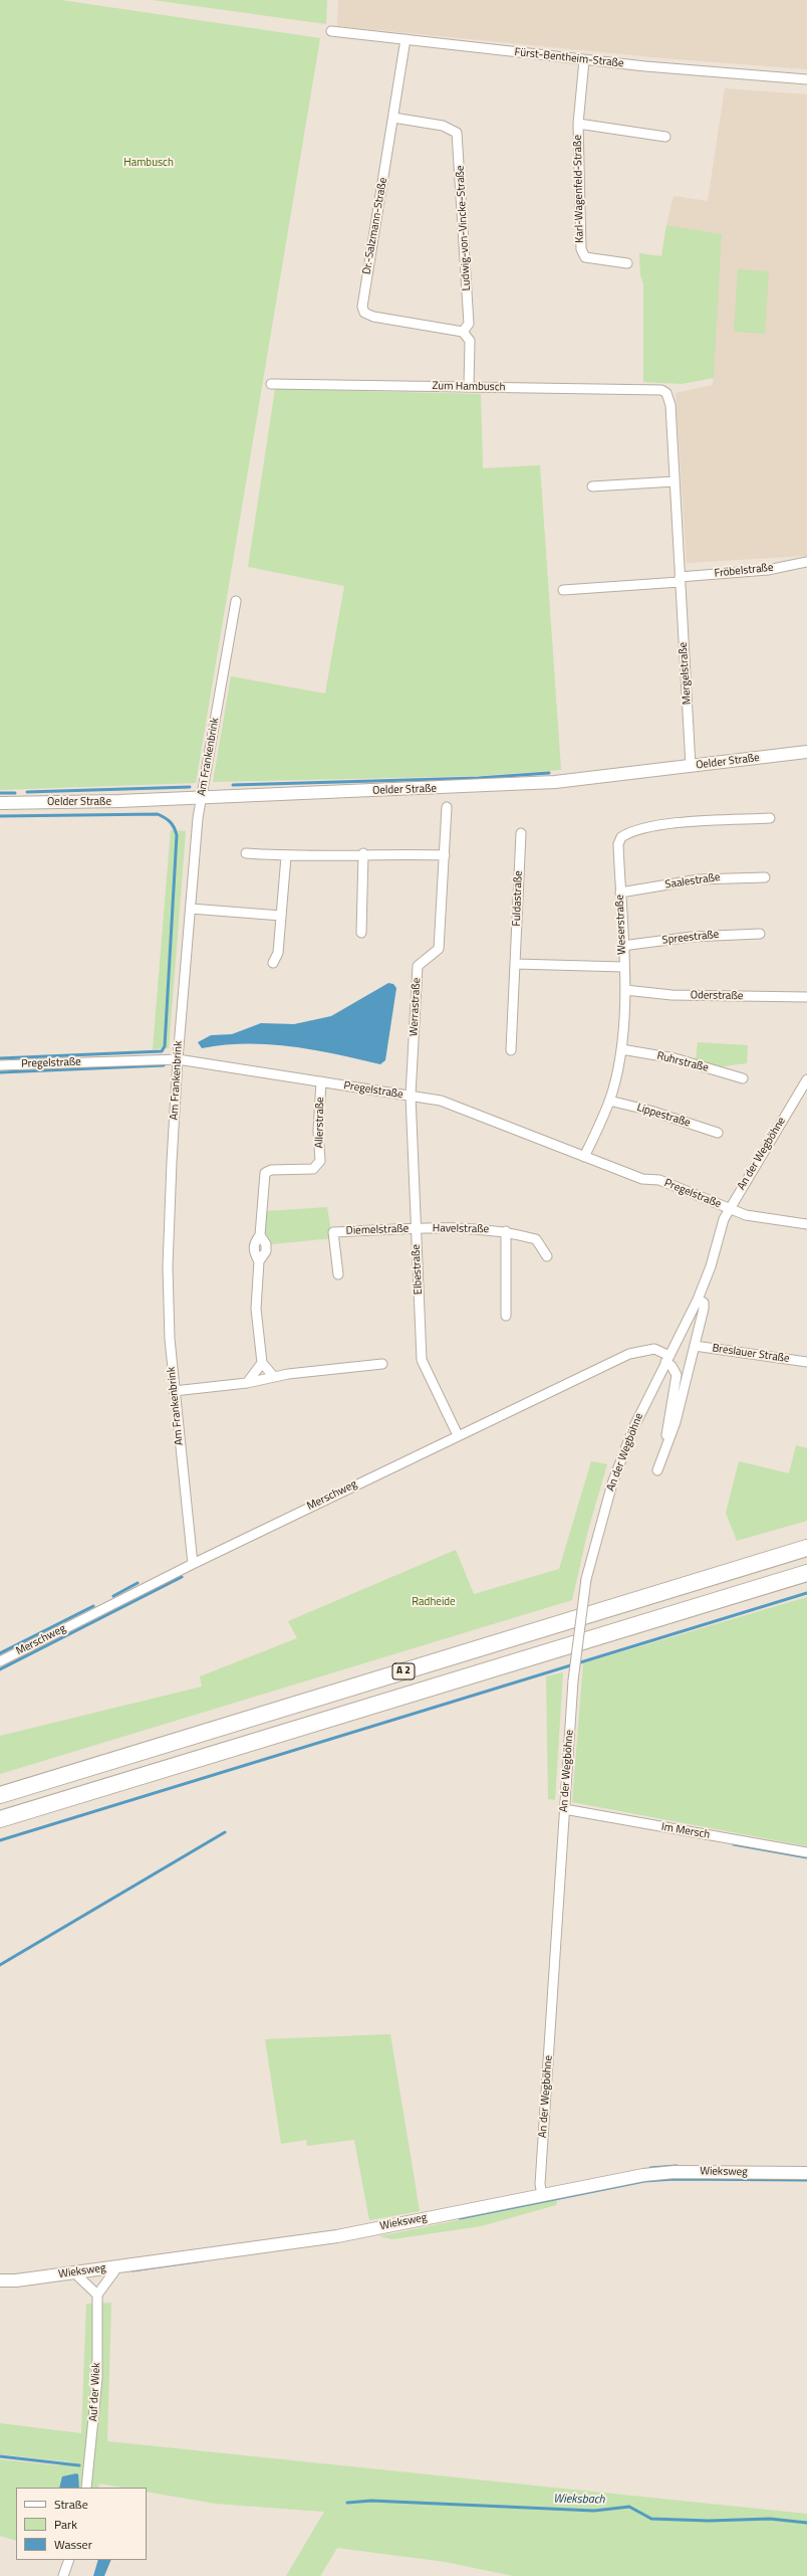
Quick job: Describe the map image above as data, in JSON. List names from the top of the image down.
{
  "streets": {
    "highway": ["A 2"],
    "street": [
      "Fürst-Bentheim-Straße",
      "Karl-Wagenfeld-Straße",
      "Dr.-Salzmann-Straße",
      "Ludwig-von-Vincke-Straße",
      "Zum Hambusch",
      "Fröbelstraße",
      "Mergelstraße",
      "Am Frankenbrink",
      "Oelder Straße",
      "Saalestraße",
      "Fuldastraße",
      "Weserstraße",
      "Spreestraße",
      "Oderstraße",
      "Werrastraße",
      "Ruhrstraße",
      "Pregelstraße",
      "Lippestraße",
      "Allerstraße",
      "An der Wegböhne",
      "Havelstraße",
      "Diemelstraße",
      "Elbestraße",
      "Breslauer Straße",
      "Merschweg",
      "Im Mersch",
      "Wieksweg",
      "Auf der Wiek"
    ]
  },
  "crossings": [
    ["Fürst-Bentheim-Straße", "Karl-Wagenfeld-Straße"],
    ["Fürst-Bentheim-Straße", "Dr.-Salzmann-Straße"],
    ["Dr.-Salzmann-Straße", "Ludwig-von-Vincke-Straße"],
    ["Zum Hambusch", "Mergelstraße"],
    ["Fröbelstraße", "Mergelstraße"],
    ["Mergelstraße", "Oelder Straße"],
    ["Am Frankenbrink", "Oelder Straße"],
    ["Am Frankenbrink", "Pregelstraße"],
    ["Am Frankenbrink", "Merschweg"],
    ["Saalestraße", "Weserstraße"],
    ["Weserstraße", "Spreestraße"],
    ["Weserstraße", "Oderstraße"],
    ["Weserstraße", "Ruhrstraße"],
    ["Weserstraße", "Pregelstraße"],
    ["Weserstraße", "Lippestraße"],
    ["Werrastraße", "Pregelstraße"],
    ["Werrastraße", "Elbestraße"],
    ["Pregelstraße", "Allerstraße"],
    ["Pregelstraße", "An der Wegböhne"],
    ["Pregelstraße", "Elbestraße"],
    ["An der Wegböhne", "Merschweg"],
    ["An der Wegböhne", "Im Mersch"],
    ["An der Wegböhne", "Wieksweg"],
    ["Havelstraße", "Diemelstraße"],
    ["Havelstraße", "Elbestraße"],
    ["Diemelstraße", "Elbestraße"],
    ["Elbestraße", "Merschweg"]
  ],
  "water": ["Wieksbach"],
  "parks": ["Hambusch", "Radheide"],
  "legend": ["Straße", "Park", "Wasser"]
}
